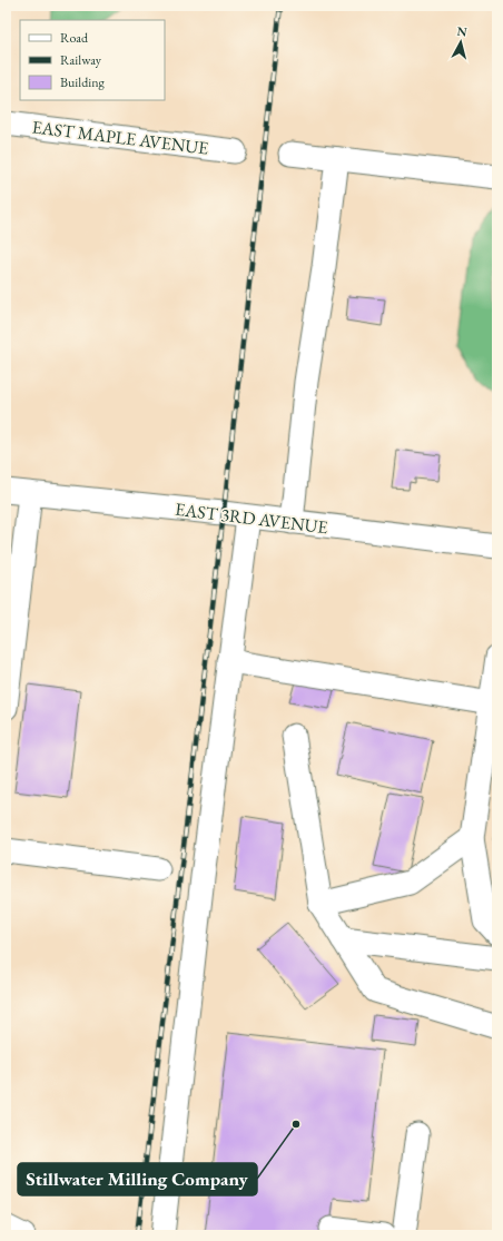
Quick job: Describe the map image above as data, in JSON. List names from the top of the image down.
{
  "streets": {
    "street": ["EAST MAPLE AVENUE", "EAST 3RD AVENUE"]
  },
  "places": ["Stillwater Milling Company"],
  "legend": ["Road", "Railway", "Building"],
  "north": "top"
}
